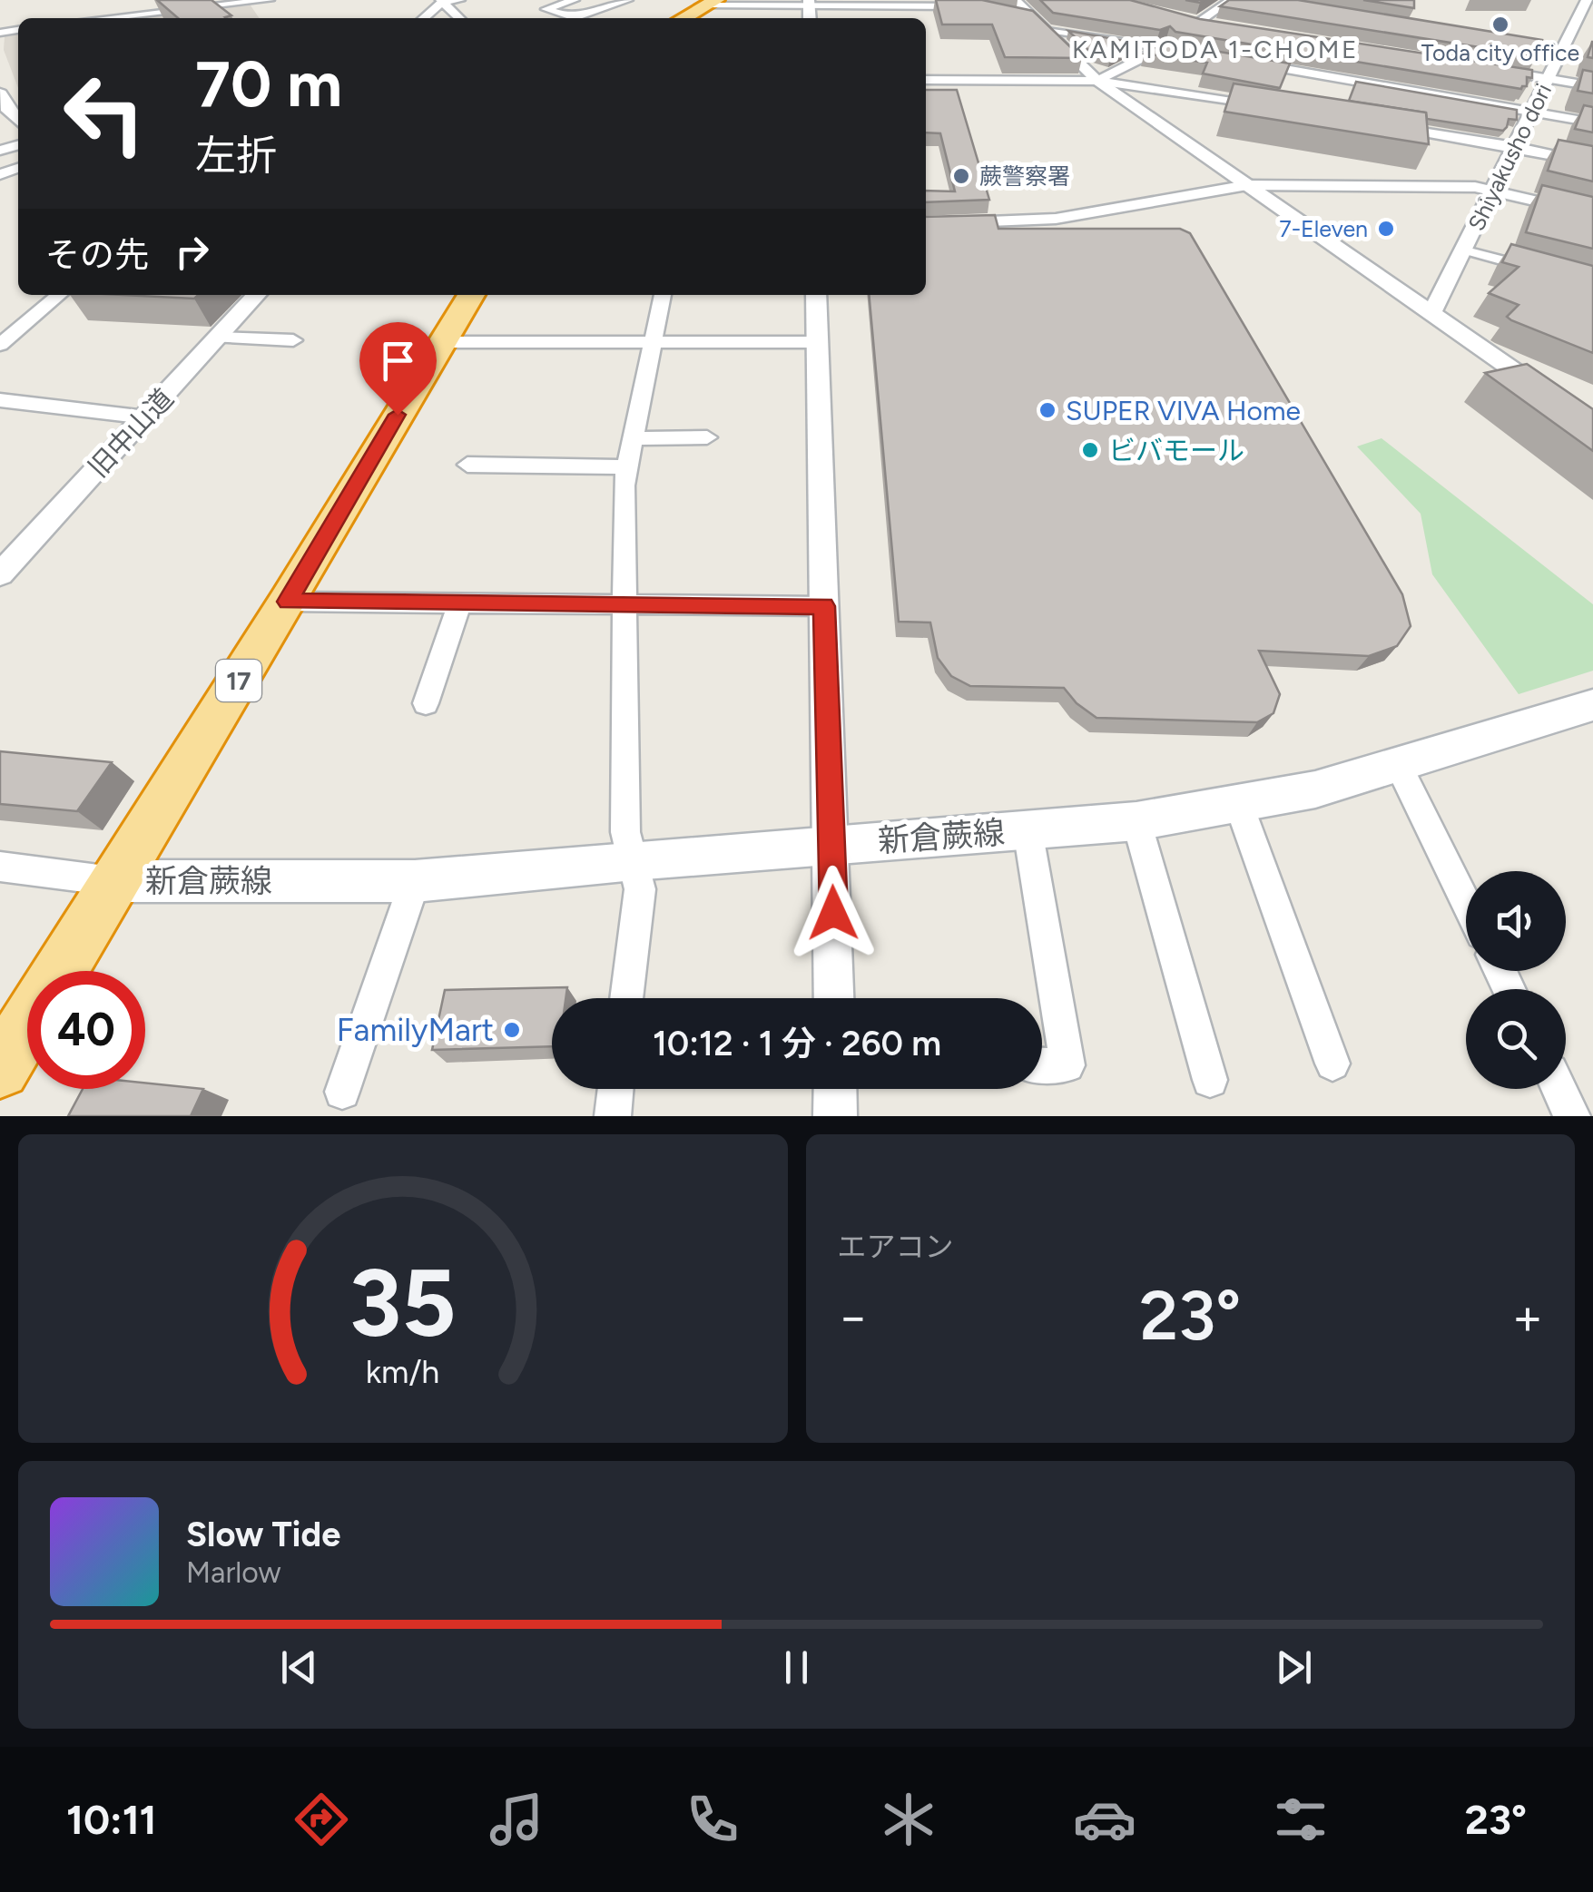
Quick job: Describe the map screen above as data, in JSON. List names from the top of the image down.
{
  "streets": {
    "highway": ["17"],
    "main road": ["新倉蕨線"],
    "street": ["Shiyakusho dori", "旧中山道"]
  },
  "crossings": [
    ["17", "新倉蕨線"]
  ],
  "districts": ["KAMITODA 1-CHOME"],
  "places": [
    "Toda city office",
    "蕨警察署",
    "7-Eleven",
    "SUPER VIVA Home",
    "ビバモール",
    "FamilyMart"
  ],
  "page": {
    "turn": ["70 m", "左折"],
    "then": "その先",
    "limit": "40",
    "trip": "10:12 · 1 分 · 260 m",
    "tile": "エアコン",
    "heat": ["−", "23°", "+"],
    "song": ["Slow Tide", "Marlow"],
    "tabs": ["10:11", "23°"],
    "gauge": ["35", "km/h"]
  }
}
